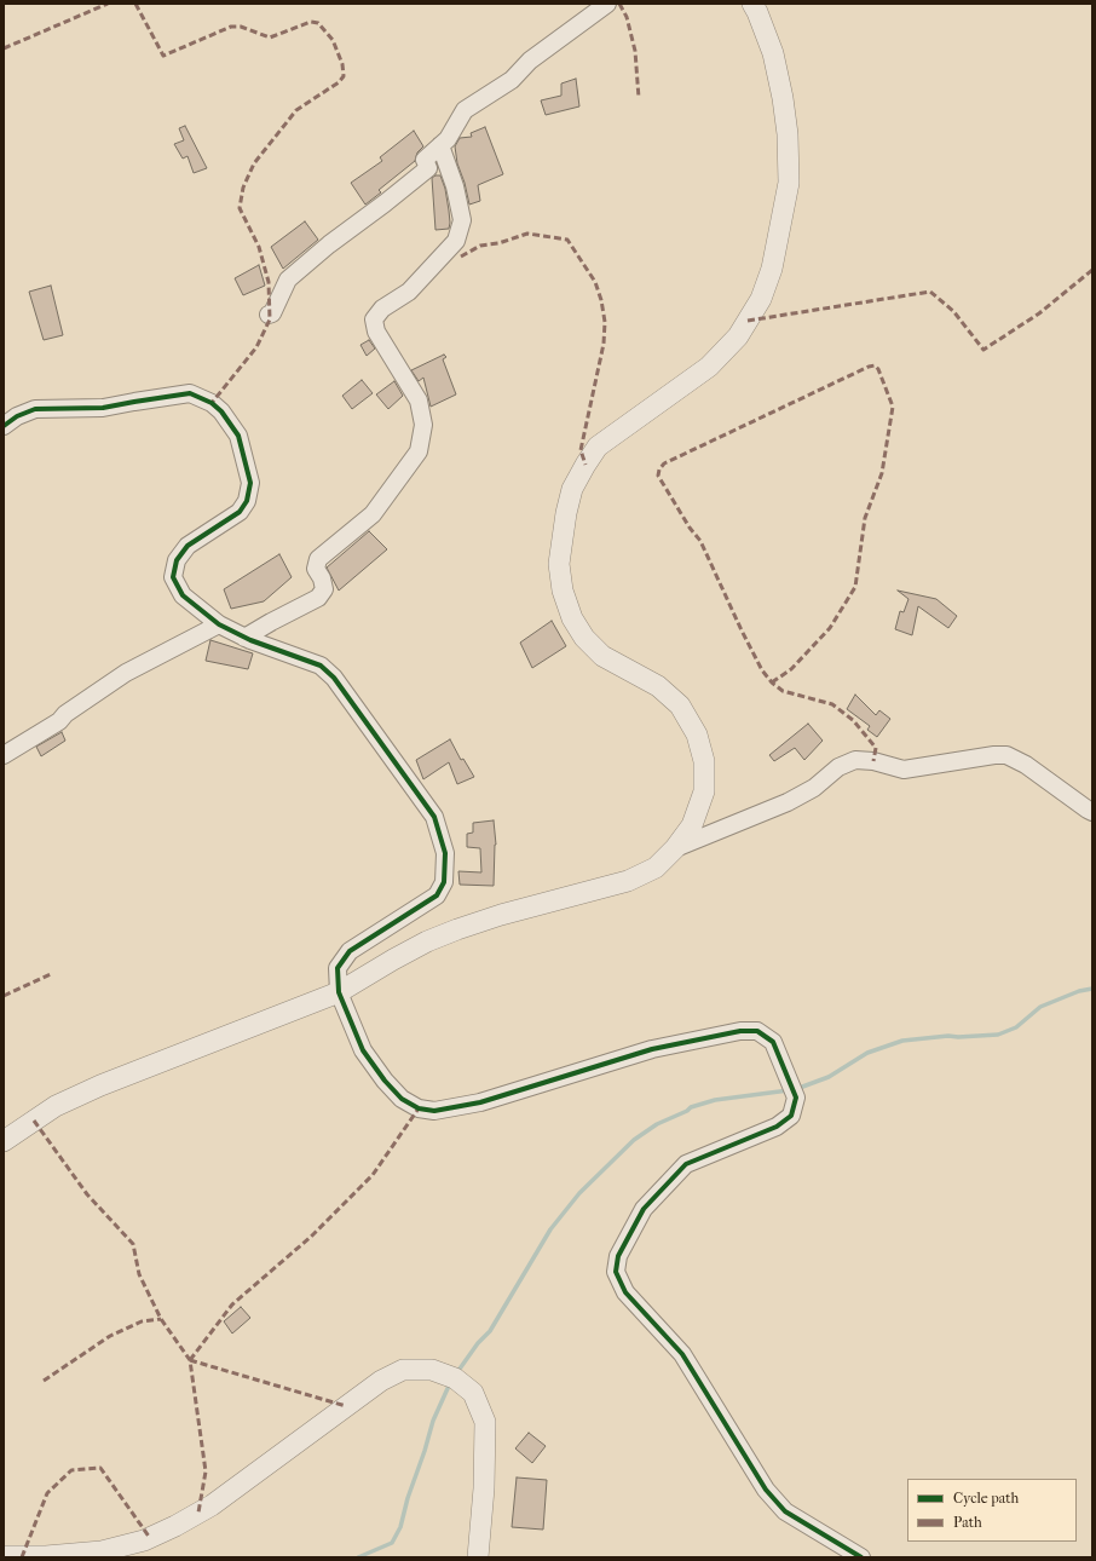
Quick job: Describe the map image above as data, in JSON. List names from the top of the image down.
{
  "legend": ["Cycle path", "Path"]
}
